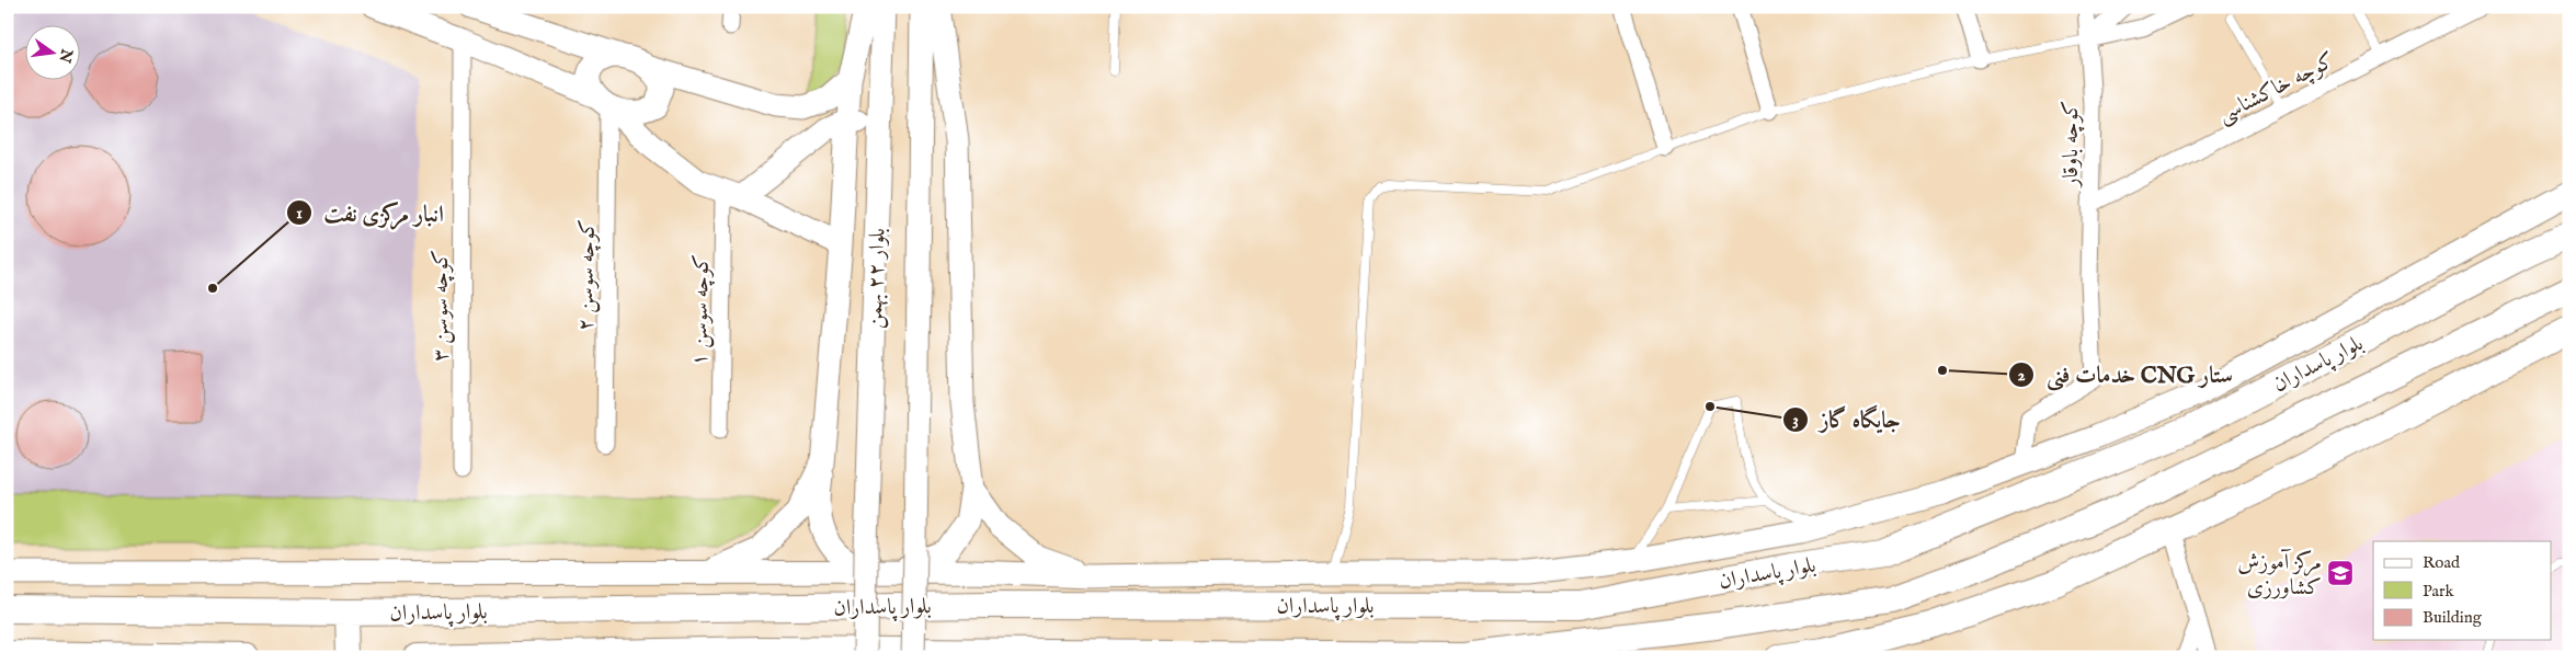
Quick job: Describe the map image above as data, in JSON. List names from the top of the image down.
{
  "streets": {
    "main road": ["بلوار ۲۲ بهمن", "بلوار پاسداران"],
    "street": [
      "کوچه خاکشناسی",
      "کوچه باوقار",
      "کوچه سوسن ۲",
      "کوچه سوسن ۳",
      "کوچه سوسن ۱"
    ]
  },
  "crossings": [
    ["کوچه خاکشناسی", "کوچه باوقار"]
  ],
  "places": {
    "other": ["انبار مرکزی نفت", "خدمات فنی‌ CNG ستار", "جایگاه گاز"],
    "school or university": ["مرکز آموزش کشاورزی"]
  },
  "legend": ["Road", "Park", "Building"],
  "north": "right"
}
